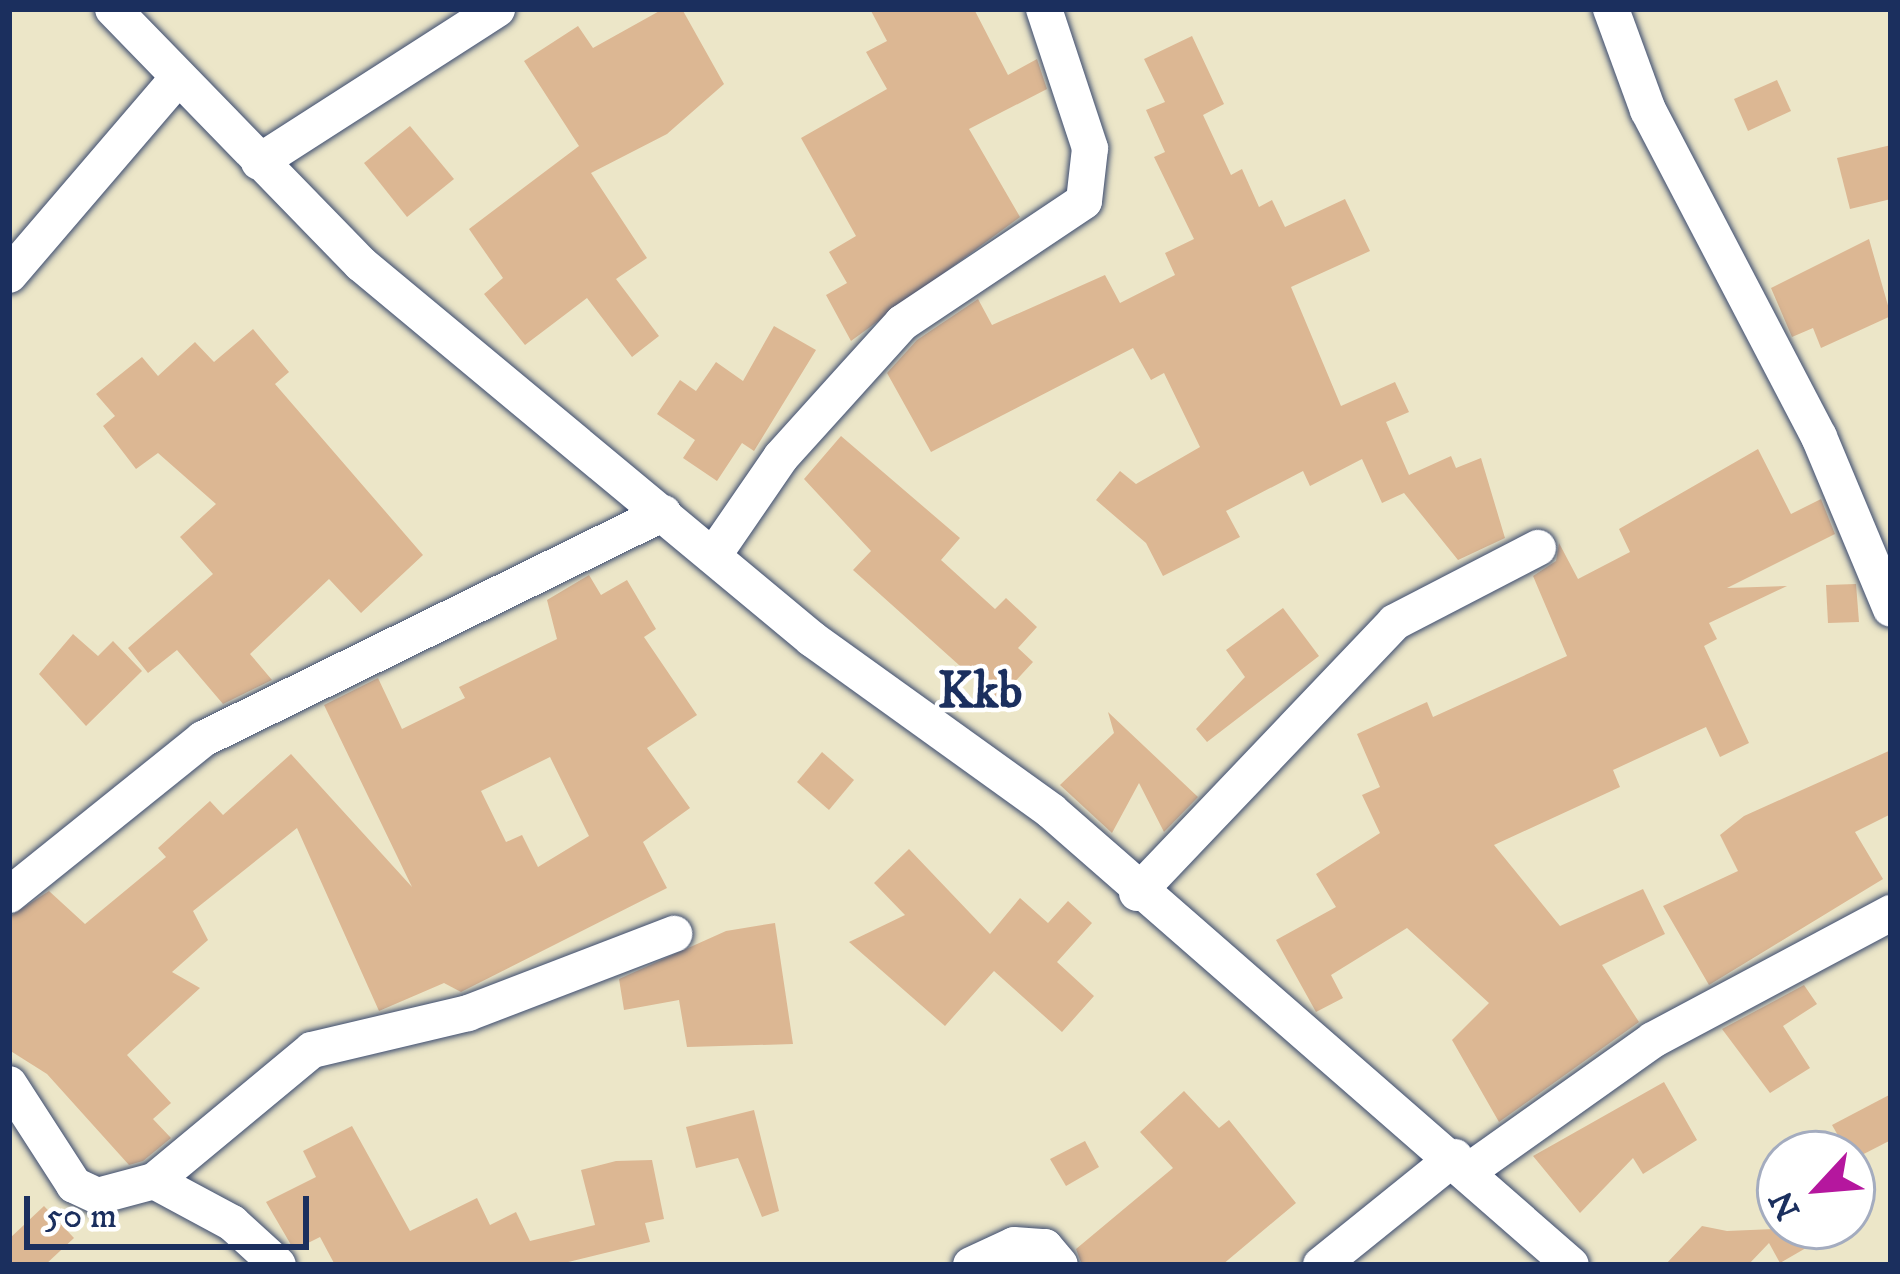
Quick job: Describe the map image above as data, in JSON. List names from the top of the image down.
{
  "districts": ["Kkb"],
  "scale_bar": "50 m",
  "north": "bottom left"
}
